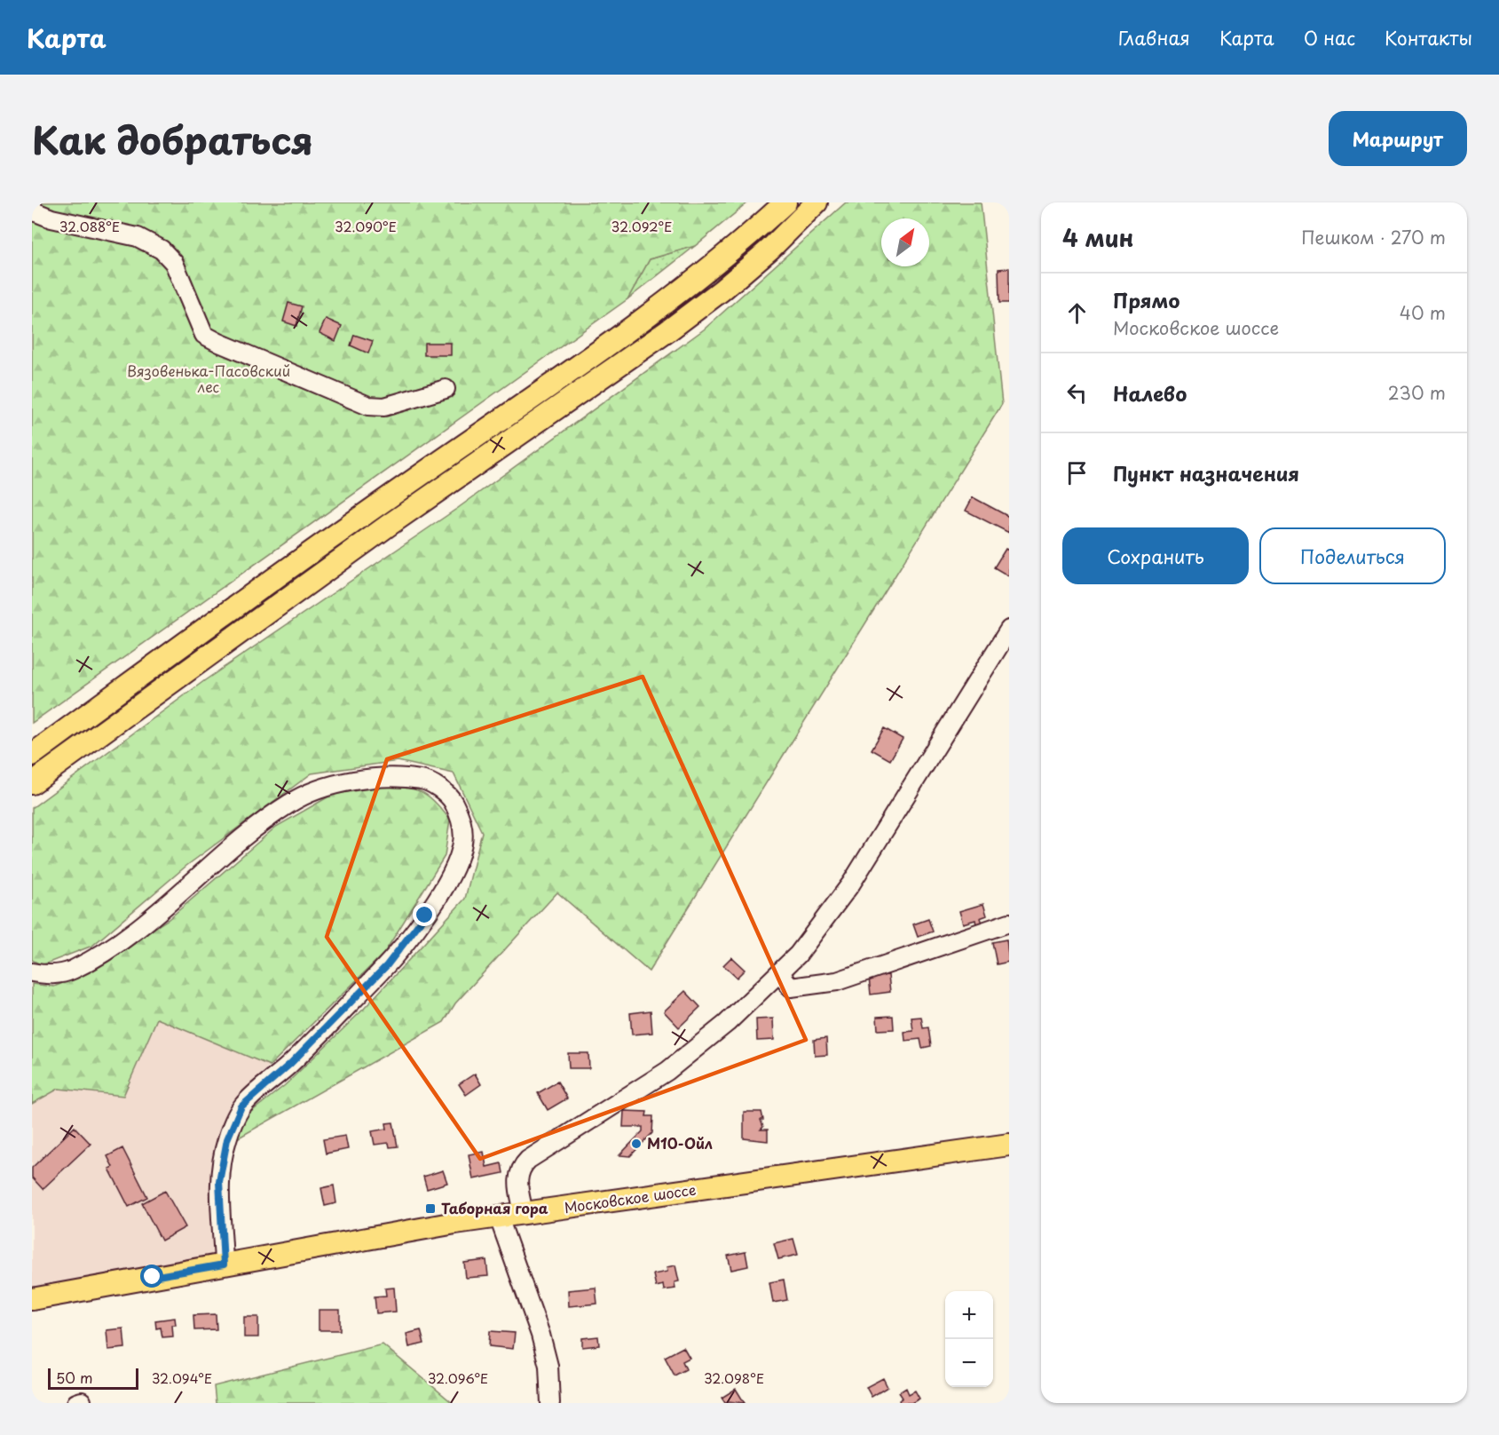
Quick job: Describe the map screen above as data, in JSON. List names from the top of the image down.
{
  "streets": {
    "main road": ["Московское шоссе"]
  },
  "parks": ["Вязовенька-Пасовский лес"],
  "places": {
    "other": ["М10-Ойл"],
    "transit": ["Таборная гора"]
  },
  "scale_bar": "50 m",
  "north": "top right",
  "page": {
    "header": "Карта",
    "nav": [
      "Главная",
      "Карта",
      "О нас",
      "Контакты"
    ],
    "title": "Как добраться",
    "buttons": [
      "Маршрут",
      ["Сохранить", "Поделиться"]
    ],
    "heading": ["4 мин", "Пешком · 270 m"],
    "list": [
      ["Прямо", "Московское шоссе", "40 m"],
      ["Налево", "230 m"],
      "Пункт назначения"
    ],
    "map_buttons": ["+", "−"],
    "scale": "50 m"
  },
  "coordinates": [
    "32.088°E",
    "32.090°E",
    "32.092°E",
    "32.094°E",
    "32.096°E",
    "32.098°E"
  ]
}
